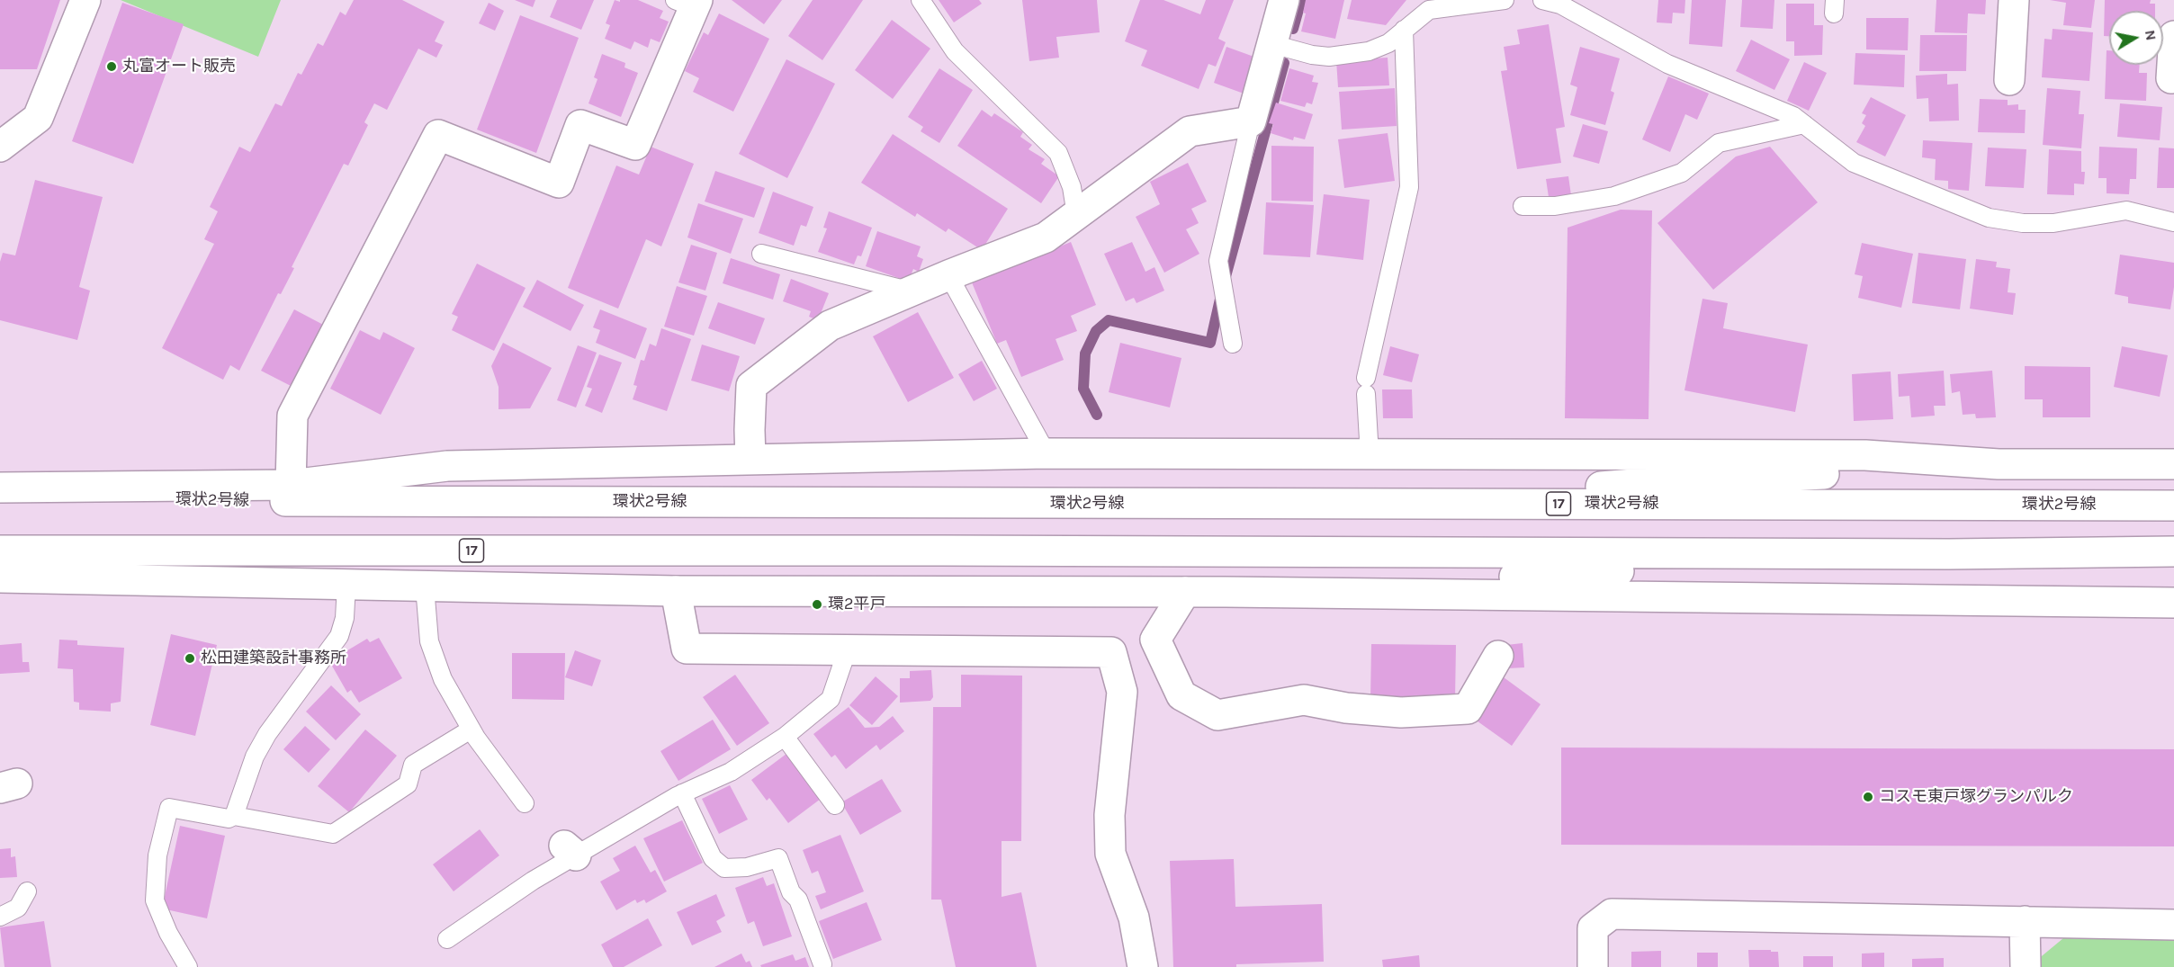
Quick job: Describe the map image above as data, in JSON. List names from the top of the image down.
{
  "streets": {
    "main road": ["環状2号線", "17"]
  },
  "places": [
    "丸富オート販売",
    "環2平戸",
    "松田建築設計事務所",
    "コスモ東戸塚グランパルク"
  ],
  "north": "right"
}
